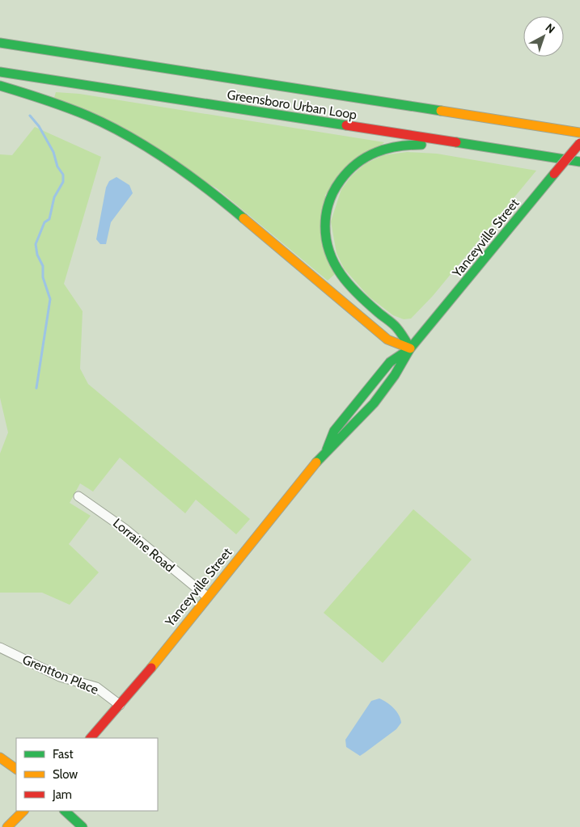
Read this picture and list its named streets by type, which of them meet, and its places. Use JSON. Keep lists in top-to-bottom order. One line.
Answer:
{"streets":{"main road":["Greensboro Urban Loop","Yanceyville Street"],"street":["Lorraine Road","Grentton Place"]},"crossings":[["Yanceyville Street","Lorraine Road"],["Yanceyville Street","Grentton Place"]],"legend":["Fast","Slow","Jam"],"north":"top right"}
